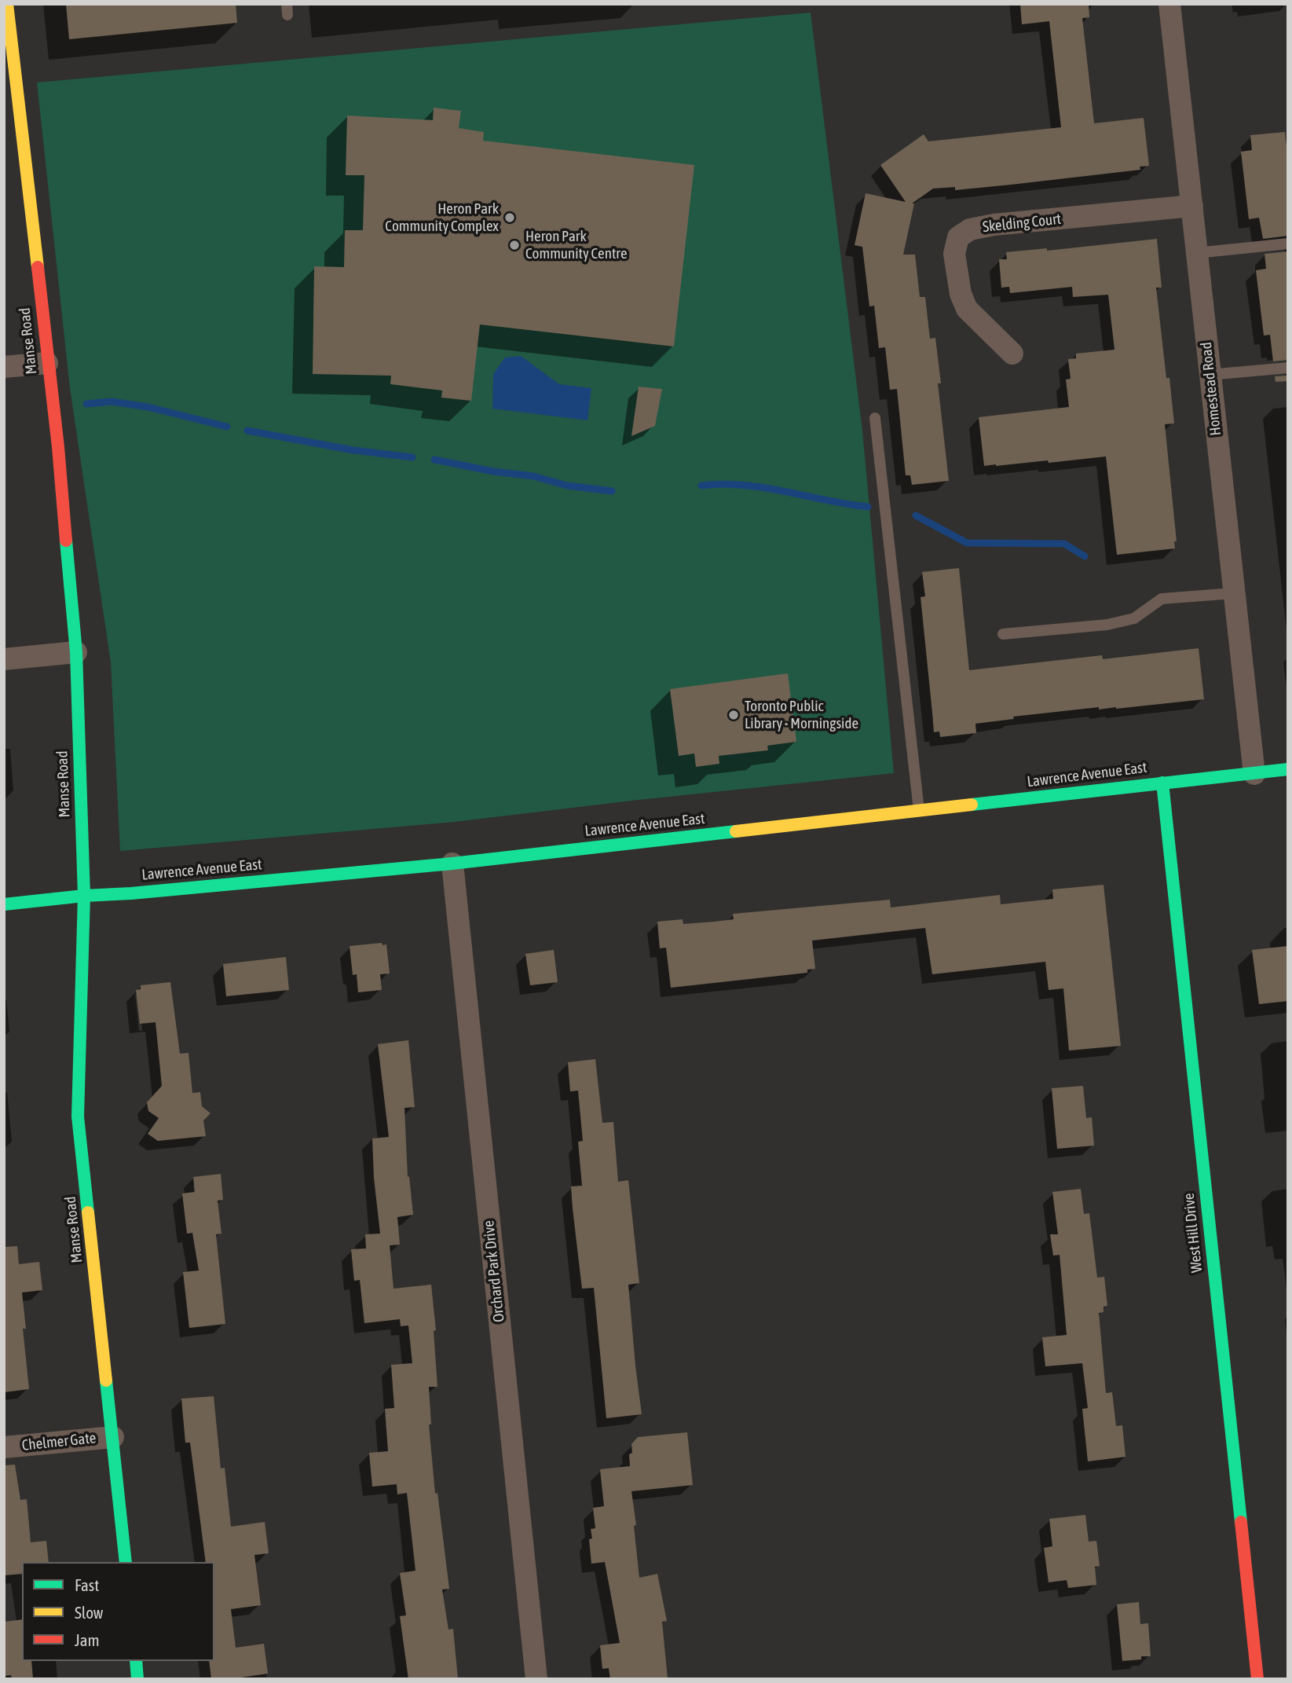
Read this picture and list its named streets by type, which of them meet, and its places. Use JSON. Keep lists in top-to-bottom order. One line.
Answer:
{"streets":{"street":["Skelding Court","Manse Road","Homestead Road","Lawrence Avenue East","West Hill Drive","Orchard Park Drive","Chelmer Gate"]},"crossings":[["Skelding Court","Homestead Road"],["Manse Road","Lawrence Avenue East"],["Manse Road","Chelmer Gate"],["Homestead Road","Lawrence Avenue East"],["Lawrence Avenue East","West Hill Drive"],["Lawrence Avenue East","Orchard Park Drive"]],"places":["Heron Park Community Complex","Heron Park Community Centre","Toronto Public Library - Morningside"],"legend":["Fast","Slow","Jam"]}
